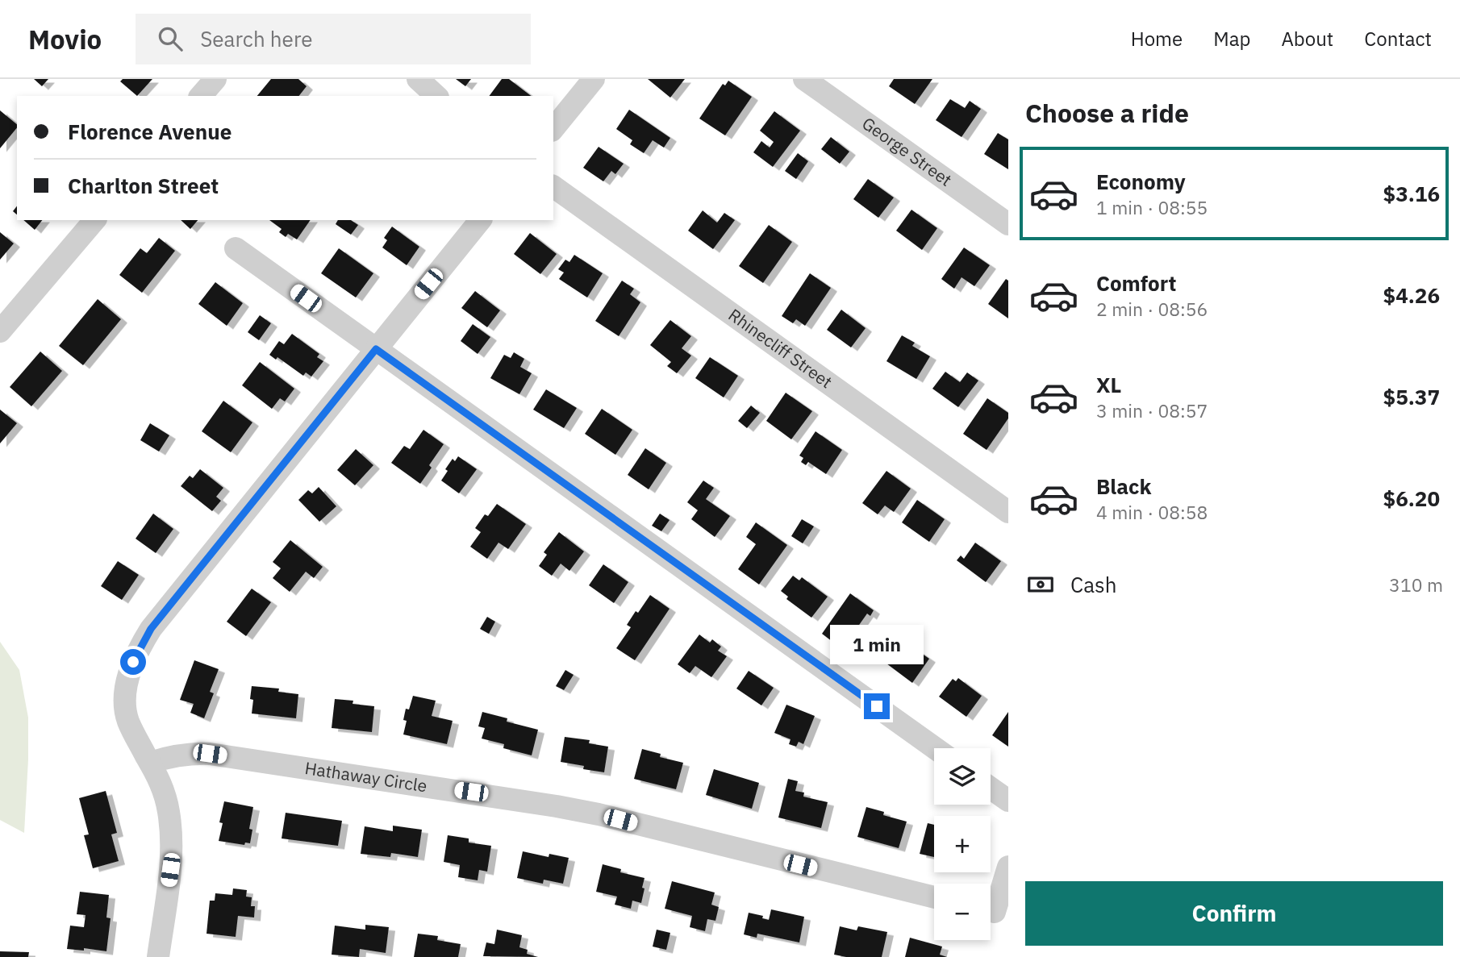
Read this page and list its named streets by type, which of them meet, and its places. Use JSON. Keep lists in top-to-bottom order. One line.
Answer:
{"streets":{"street":["George Street","Rhinecliff Street","Hathaway Circle"]},"page":{"header":"Movio","search":"Search here","nav":["Home","Map","About","Contact"],"heading":"Choose a ride","banner":["Florence Avenue","Charlton Street"],"list":[{"name":"Economy","note":"1 min · 08:55","value":"$3.16"},{"name":"Comfort","note":"2 min · 08:56","value":"$4.26"},{"name":"XL","note":"3 min · 08:57","value":"$5.37"},{"name":"Black","note":"4 min · 08:58","value":"$6.20"}],"pay":["Cash","310 m"],"bubble":"1 min","map_buttons":["+","−"],"buttons":"Confirm"}}
